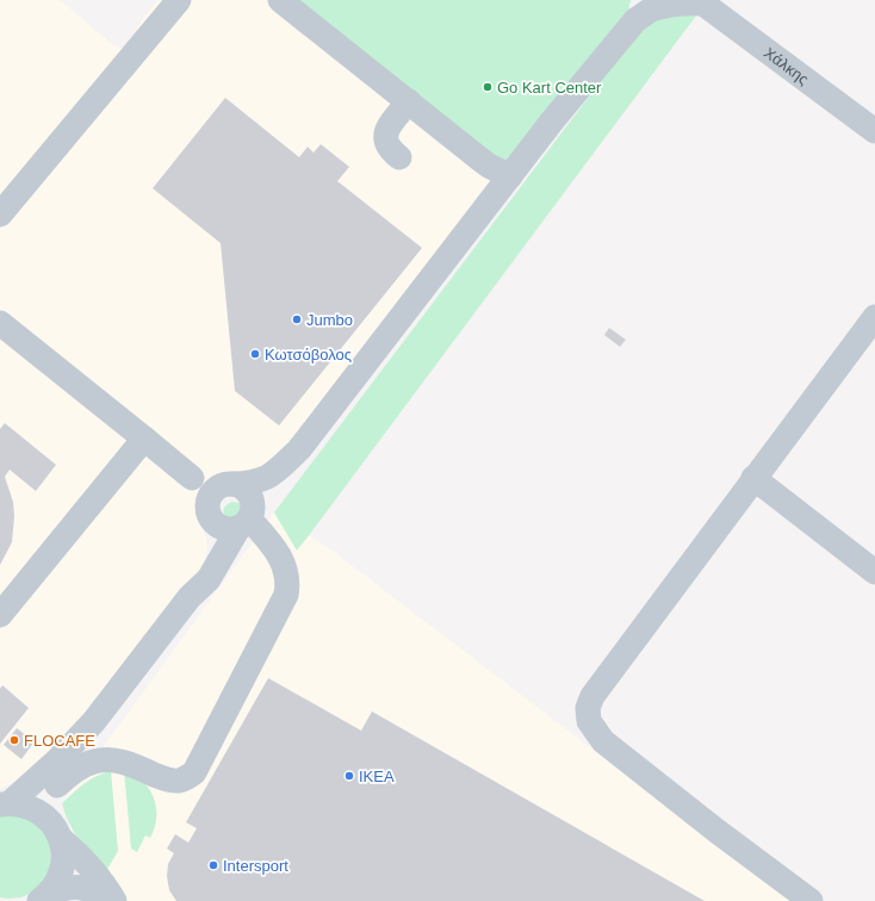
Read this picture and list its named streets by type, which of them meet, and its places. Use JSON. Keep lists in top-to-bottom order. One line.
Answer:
{"streets":{"street":["Χάλκης"]},"places":["Go Kart Center","Jumbo","Κωτσόβολος","FLOCAFE","ΙΚΕΑ","Intersport"]}
